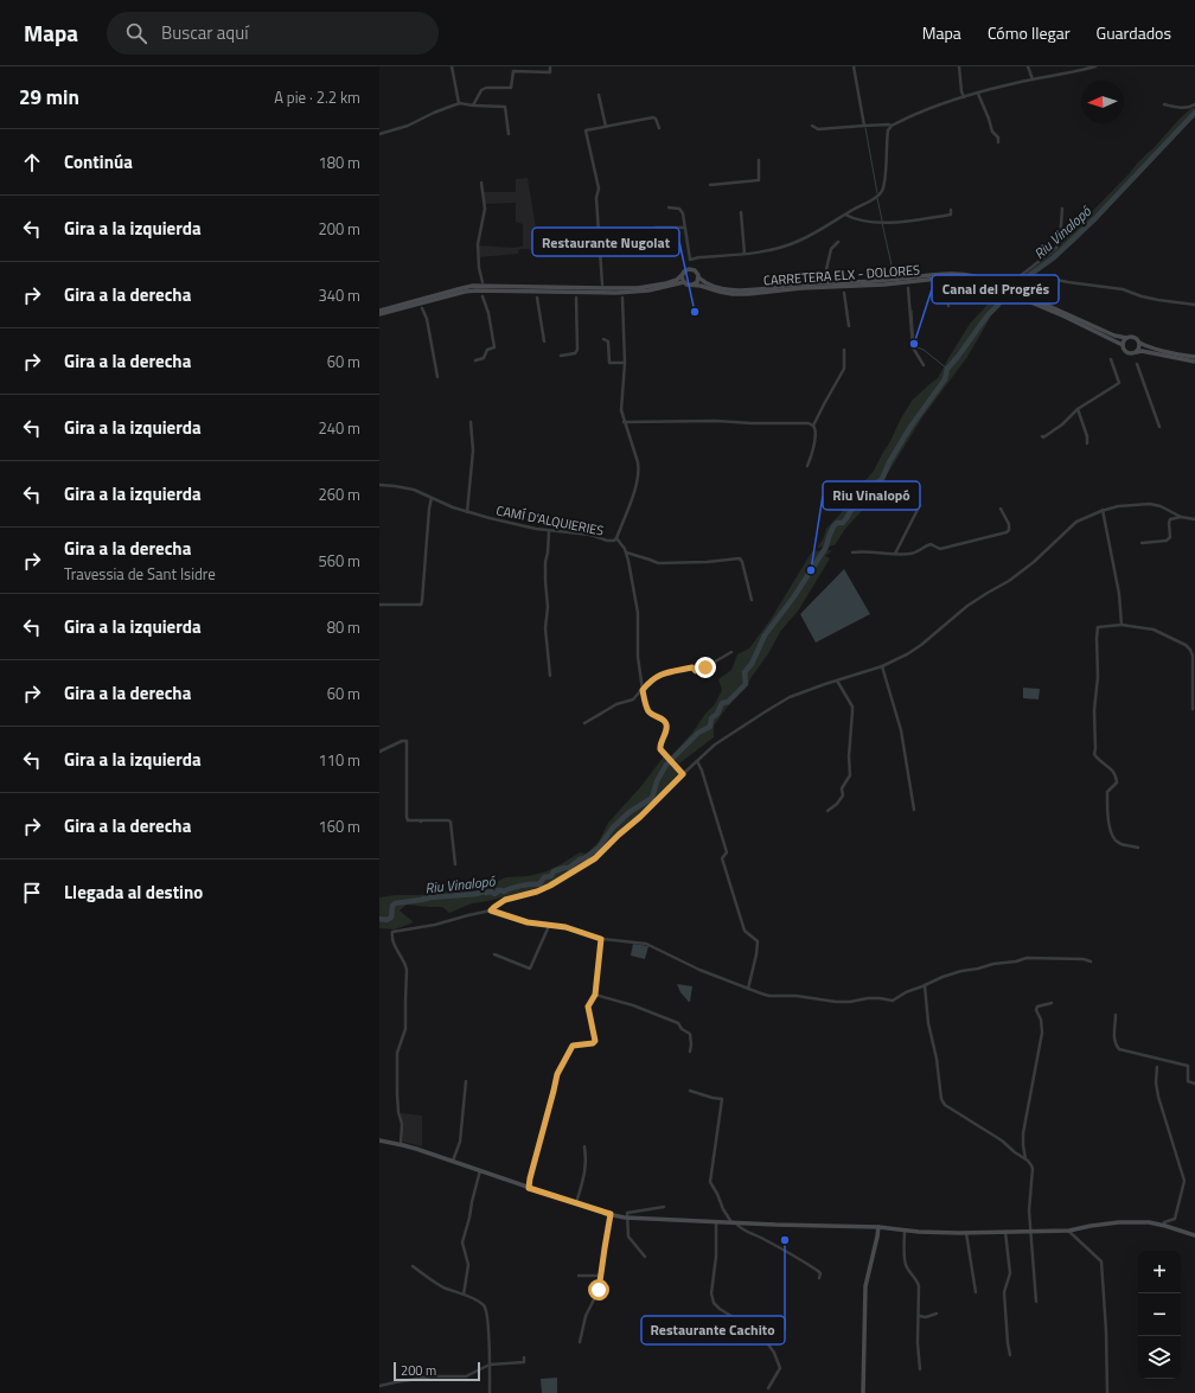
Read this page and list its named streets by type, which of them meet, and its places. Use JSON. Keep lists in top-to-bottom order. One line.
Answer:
{"streets":{"main road":["CARRETERA ELX - DOLORES"],"street":["CAMÍ D'ALQUIERIES"]},"water":["Riu Vinalopó"],"places":["Restaurante Nugolat","Canal del Progrés","Riu Vinalopó","Restaurante Cachito"],"scale_bar":"200 m","north":"left","page":{"header":"Mapa","search":"Buscar aquí","nav":["Mapa","Cómo llegar","Guardados"],"heading":["29 min","A pie · 2.2 km"],"list":[["Continúa","180 m"],["Gira a la izquierda","200 m"],["Gira a la derecha","340 m"],["Gira a la derecha","60 m"],["Gira a la izquierda","240 m"],["Gira a la izquierda","260 m"],["Gira a la derecha","Travessia de Sant Isidre","560 m"],["Gira a la izquierda","80 m"],["Gira a la derecha","60 m"],["Gira a la izquierda","110 m"],["Gira a la derecha","160 m"],"Llegada al destino"],"map_buttons":["+","−"],"scale":"200 m"}}
